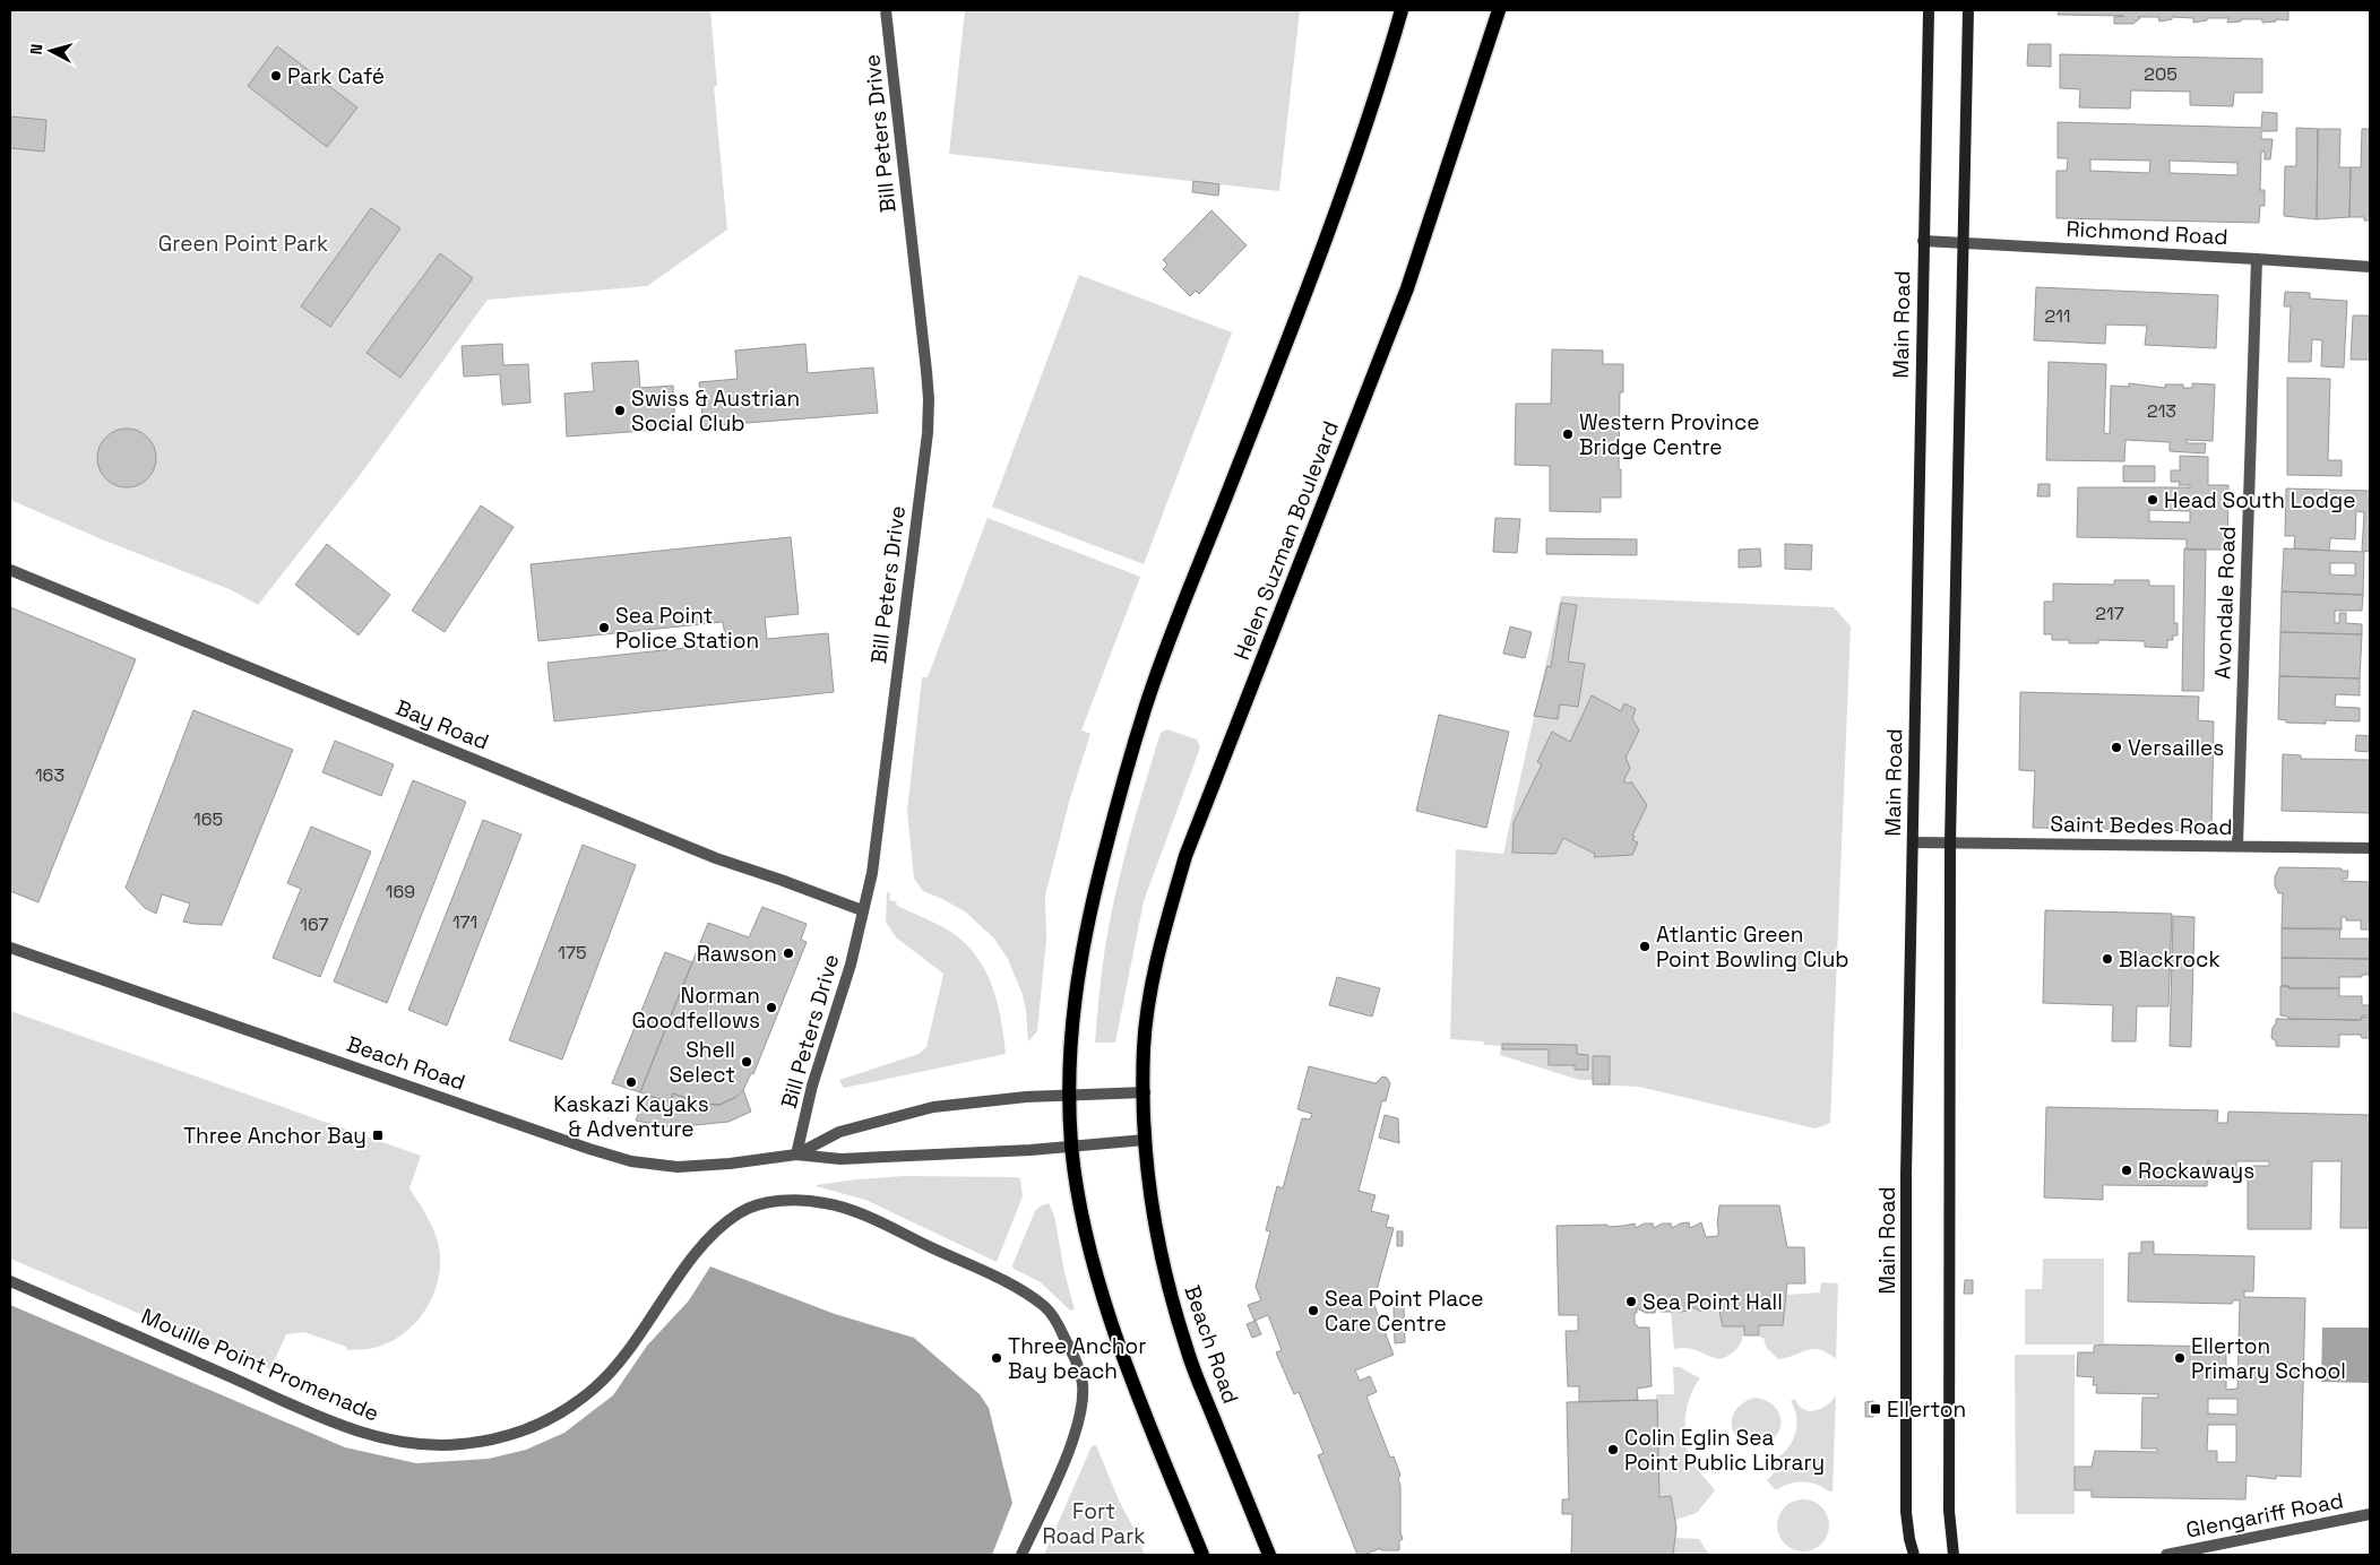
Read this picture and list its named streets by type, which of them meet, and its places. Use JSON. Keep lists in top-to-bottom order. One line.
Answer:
{"streets":{"main road":["Main Road","Helen Suzman Boulevard","Beach Road"],"street":["Bill Peters Drive","Richmond Road","Avondale Road","Bay Road","Saint Bedes Road","Mouille Point Promenade","Glengariff Road"]},"crossings":[["Bill Peters Drive","Bay Road"],["Bill Peters Drive","Beach Road"],["Richmond Road","Main Road"],["Richmond Road","Avondale Road"],["Main Road","Saint Bedes Road"],["Helen Suzman Boulevard","Beach Road"],["Avondale Road","Saint Bedes Road"]],"parks":["Green Point Park","Fort Road Park"],"places":{"other":["Park Café","Swiss & Austrian Social Club","Western Province Bridge Centre","Head South Lodge","Sea Point Police Station","Versailles","Atlantic Green Point Bowling Club","Rawson","Blackrock","Norman Goodfellows","Shell Select","Kaskazi Kayaks & Adventure","Rockaways","Sea Point Hall","Sea Point Place Care Centre","Three Anchor Bay beach","Ellerton Primary School","Colin Eglin Sea Point Public Library"],"transit":["Three Anchor Bay","Ellerton"]},"house_numbers":["205","211","213","217","163","165","169","171","167","175"],"north":"left"}
